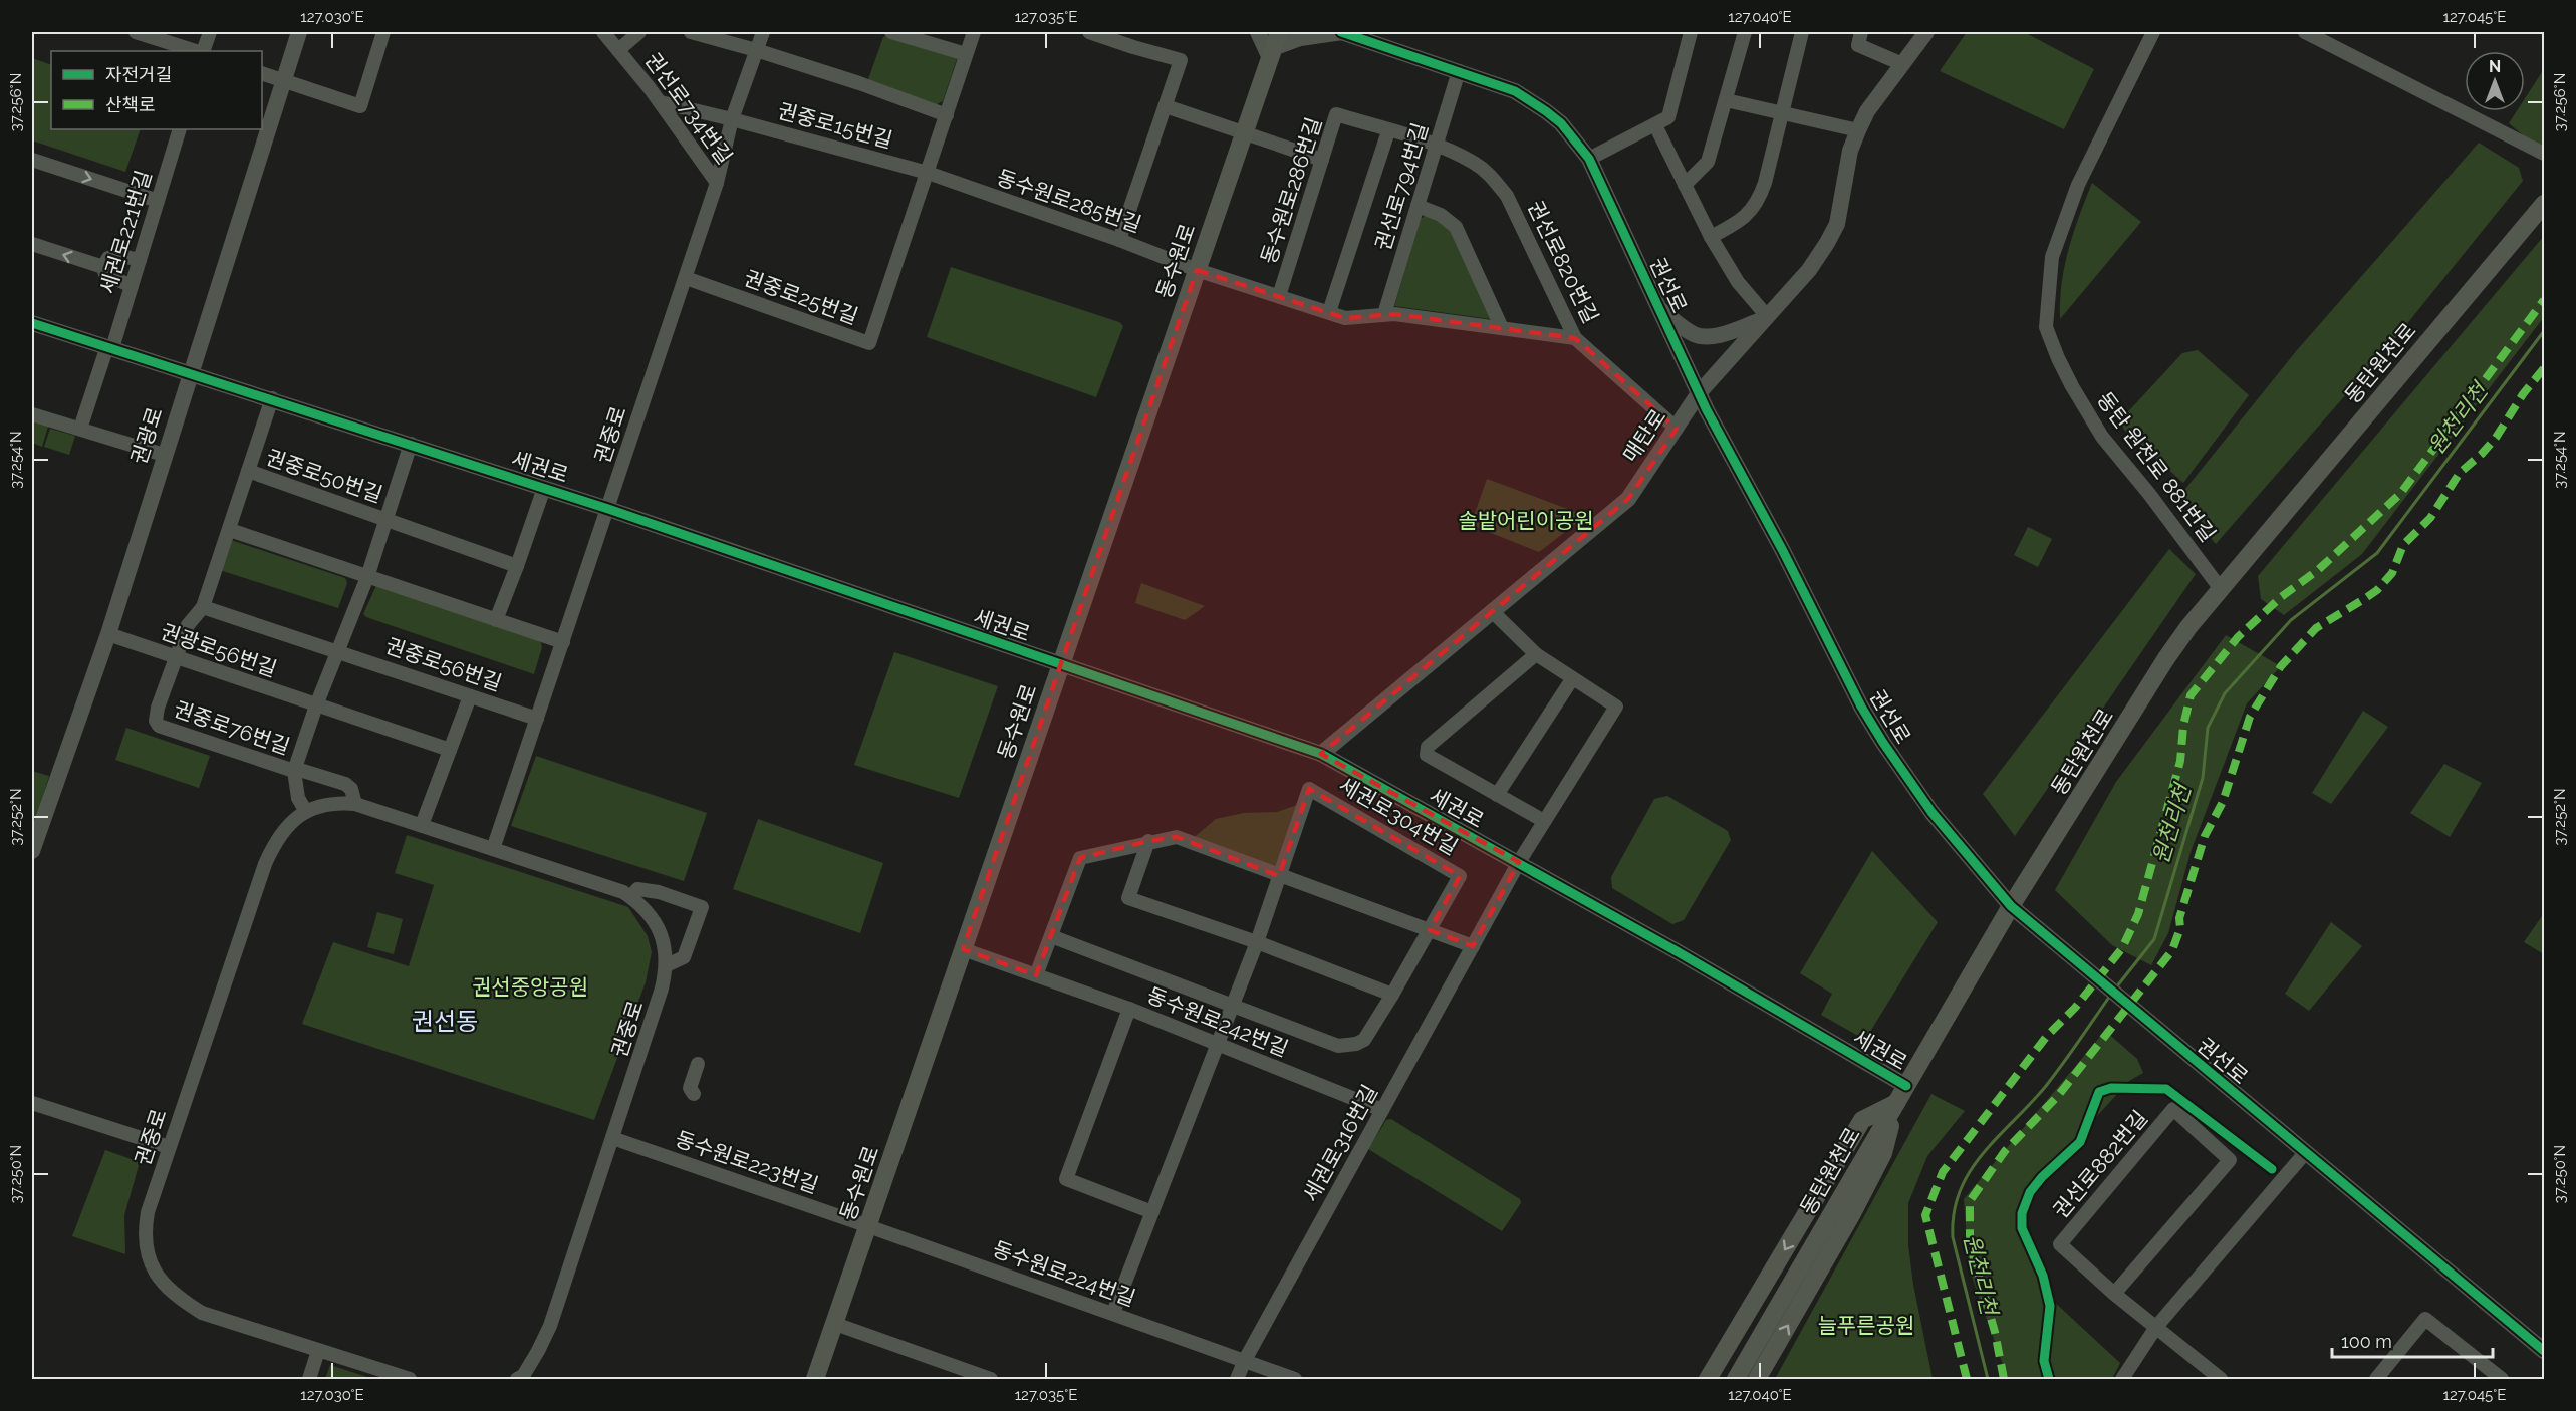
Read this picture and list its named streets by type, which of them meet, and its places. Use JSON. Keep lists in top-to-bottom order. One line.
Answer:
{"streets":{"main road":["동수원로","동탄원천로"],"street":["권선로734번길","권중로15번길","권선로794번길","동수원로286번길","동수원로285번길","세권로221번길","권선로820번길","권선로","권중로25번길","권중로","권광로","매탄로","세권로","동탄 원천로 881번길","권중로50번길","권광로56번길","권중로56번길","권중로76번길","세권로304번길","동수원로242번길","세권로316번길","동수원로223번길","권선로882번길","동수원로224번길"]},"crossings":[["권선로734번길","권중로15번길"],["권선로734번길","권중로"],["권중로15번길","동수원로285번길"],["권중로15번길","권중로25번길"],["권중로15번길","권중로"],["권선로794번길","동수원로286번길"],["권선로794번길","권선로820번길"],["권선로794번길","권선로"],["동수원로286번길","동수원로285번길"],["동수원로286번길","동수원로"],["동수원로286번길","권선로820번길"],["동수원로285번길","동수원로"],["동수원로285번길","권중로25번길"],["세권로221번길","세권로"],["동수원로","세권로"],["동수원로","동수원로242번길"],["동수원로","동수원로223번길"],["동수원로","동수원로224번길"],["권선로820번길","매탄로"],["권선로","동탄원천로"],["권선로","매탄로"],["권중로25번길","권중로"],["동탄원천로","세권로"],["동탄원천로","동탄 원천로 881번길"],["권중로","세권로"],["권중로","권중로56번길"],["권중로","동수원로223번길"],["권광로","세권로"],["권광로","권광로56번길"],["매탄로","세권로"],["세권로","권중로50번길"],["세권로","세권로316번길"],["권광로56번길","권중로76번길"],["세권로304번길","동수원로242번길"],["세권로304번길","동수원로224번길"],["동수원로242번길","세권로316번길"],["세권로316번길","동수원로224번길"],["동수원로223번길","동수원로224번길"]],"districts":["권선동"],"water":["원천리천"],"parks":["솔밭어린이공원","권선중앙공원","늘푸른공원"],"legend":["자전거길","산책로"],"scale_bar":"100 m","north":"top","coordinates":["127.030°E","127.035°E","127.040°E","127.045°E","37.256°N","37.254°N","37.252°N","37.250°N"]}
